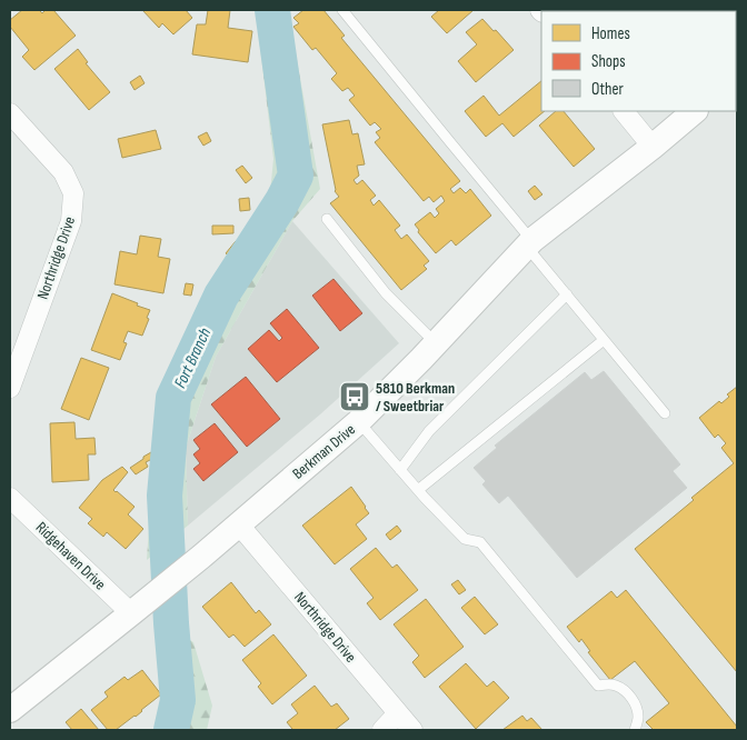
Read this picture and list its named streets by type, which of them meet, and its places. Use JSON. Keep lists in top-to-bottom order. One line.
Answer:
{"streets":{"street":["Northridge Drive","Berkman Drive","Ridgehaven Drive"]},"crossings":[["Northridge Drive","Berkman Drive"],["Berkman Drive","Ridgehaven Drive"]],"water":["Fort Branch"],"places":{"bus stop":["5810 Berkman / Sweetbriar"]},"legend":["Homes","Shops","Other"]}
